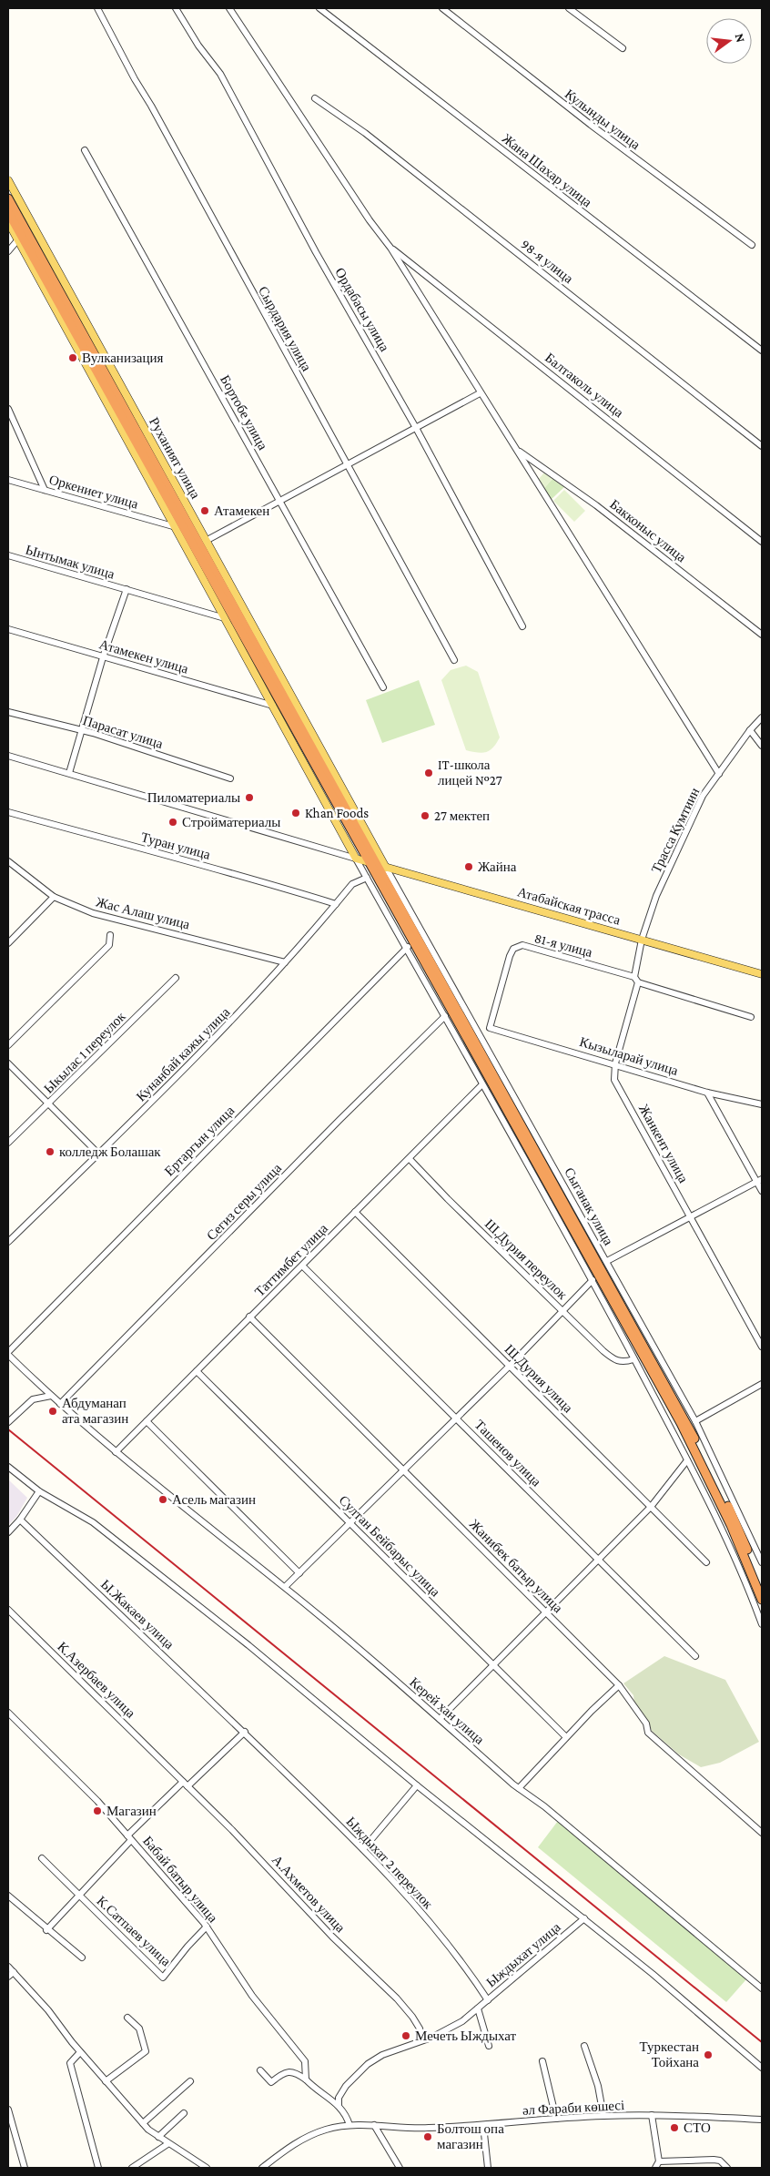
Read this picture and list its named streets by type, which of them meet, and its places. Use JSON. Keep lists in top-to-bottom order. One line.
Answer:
{"streets":{"main road":["Руханият улица","Атабайская трасса"],"street":["Кулынды улица","Жана Шахар улица","98-я улица","Ордабасы улица","Сырдария улица","Балтаколь улица","Бортобе улица","Оркениет улица","Бакконыс улица","Ынтымак улица","Атамекен улица","Парасат улица","Трасса Кумтиин","Туран улица","Жас Алаш улица","81-я улица","Ыкылас 1 переулок","Кунанбай кажы улица","Кызыларай улица","Ертаргын улица","Жанкент улица","Сегиз серы улица","Сыганак улица","Ш.Дурия переулок","Таттимбет улица","Ш.Дурия улица","Ташенов улица","Султан Бейбарыс улица","Жанибек батыр улица","Ы.Жакаев улица","К.Азербаев улица","Керей хан улица","Ыждыхат 2 переулок","Бабай батыр улица","А.Ахметов улица","К.Сатпаев улица","Ыждыхат улица","әл Фараби көшесі"]},"crossings":[["Руханият улица","Атабайская трасса"],["Руханият улица","Сыганак улица"],["Трасса Кумтиин","Атабайская трасса"],["Трасса Кумтиин","Жанкент улица"],["Туран улица","Кунанбай кажы улица"],["Атабайская трасса","Жанкент улица"],["Атабайская трасса","Сыганак улица"],["Жас Алаш улица","Кунанбай кажы улица"],["81-я улица","Кызыларай улица"],["81-я улица","Жанкент улица"],["Кызыларай улица","Жанкент улица"],["Ертаргын улица","Керей хан улица"],["Сегиз серы улица","Керей хан улица"],["Ш.Дурия переулок","Таттимбет улица"],["Таттимбет улица","Ш.Дурия улица"],["Таттимбет улица","Ташенов улица"],["Таттимбет улица","Султан Бейбарыс улица"],["Таттимбет улица","Жанибек батыр улица"],["Таттимбет улица","Керей хан улица"],["Ы.Жакаев улица","Ыждыхат 2 переулок"],["К.Азербаев улица","А.Ахметов улица"],["Ыждыхат 2 переулок","Ыждыхат улица"],["Бабай батыр улица","К.Сатпаев улица"],["А.Ахметов улица","Ыждыхат улица"]],"places":["Вулканизация","Атамекен","IT-школа лицей №27","Пиломатериалы","Khan Foods","27 мектеп","Стройматериалы","Жайна","колледж Болашак","Абдуманап ата магазин","Асель магазин","Магазин","Мечеть Ыждыхат","Туркестан Тойхана","СТО","Болтош опа магазин"],"north":"right"}
